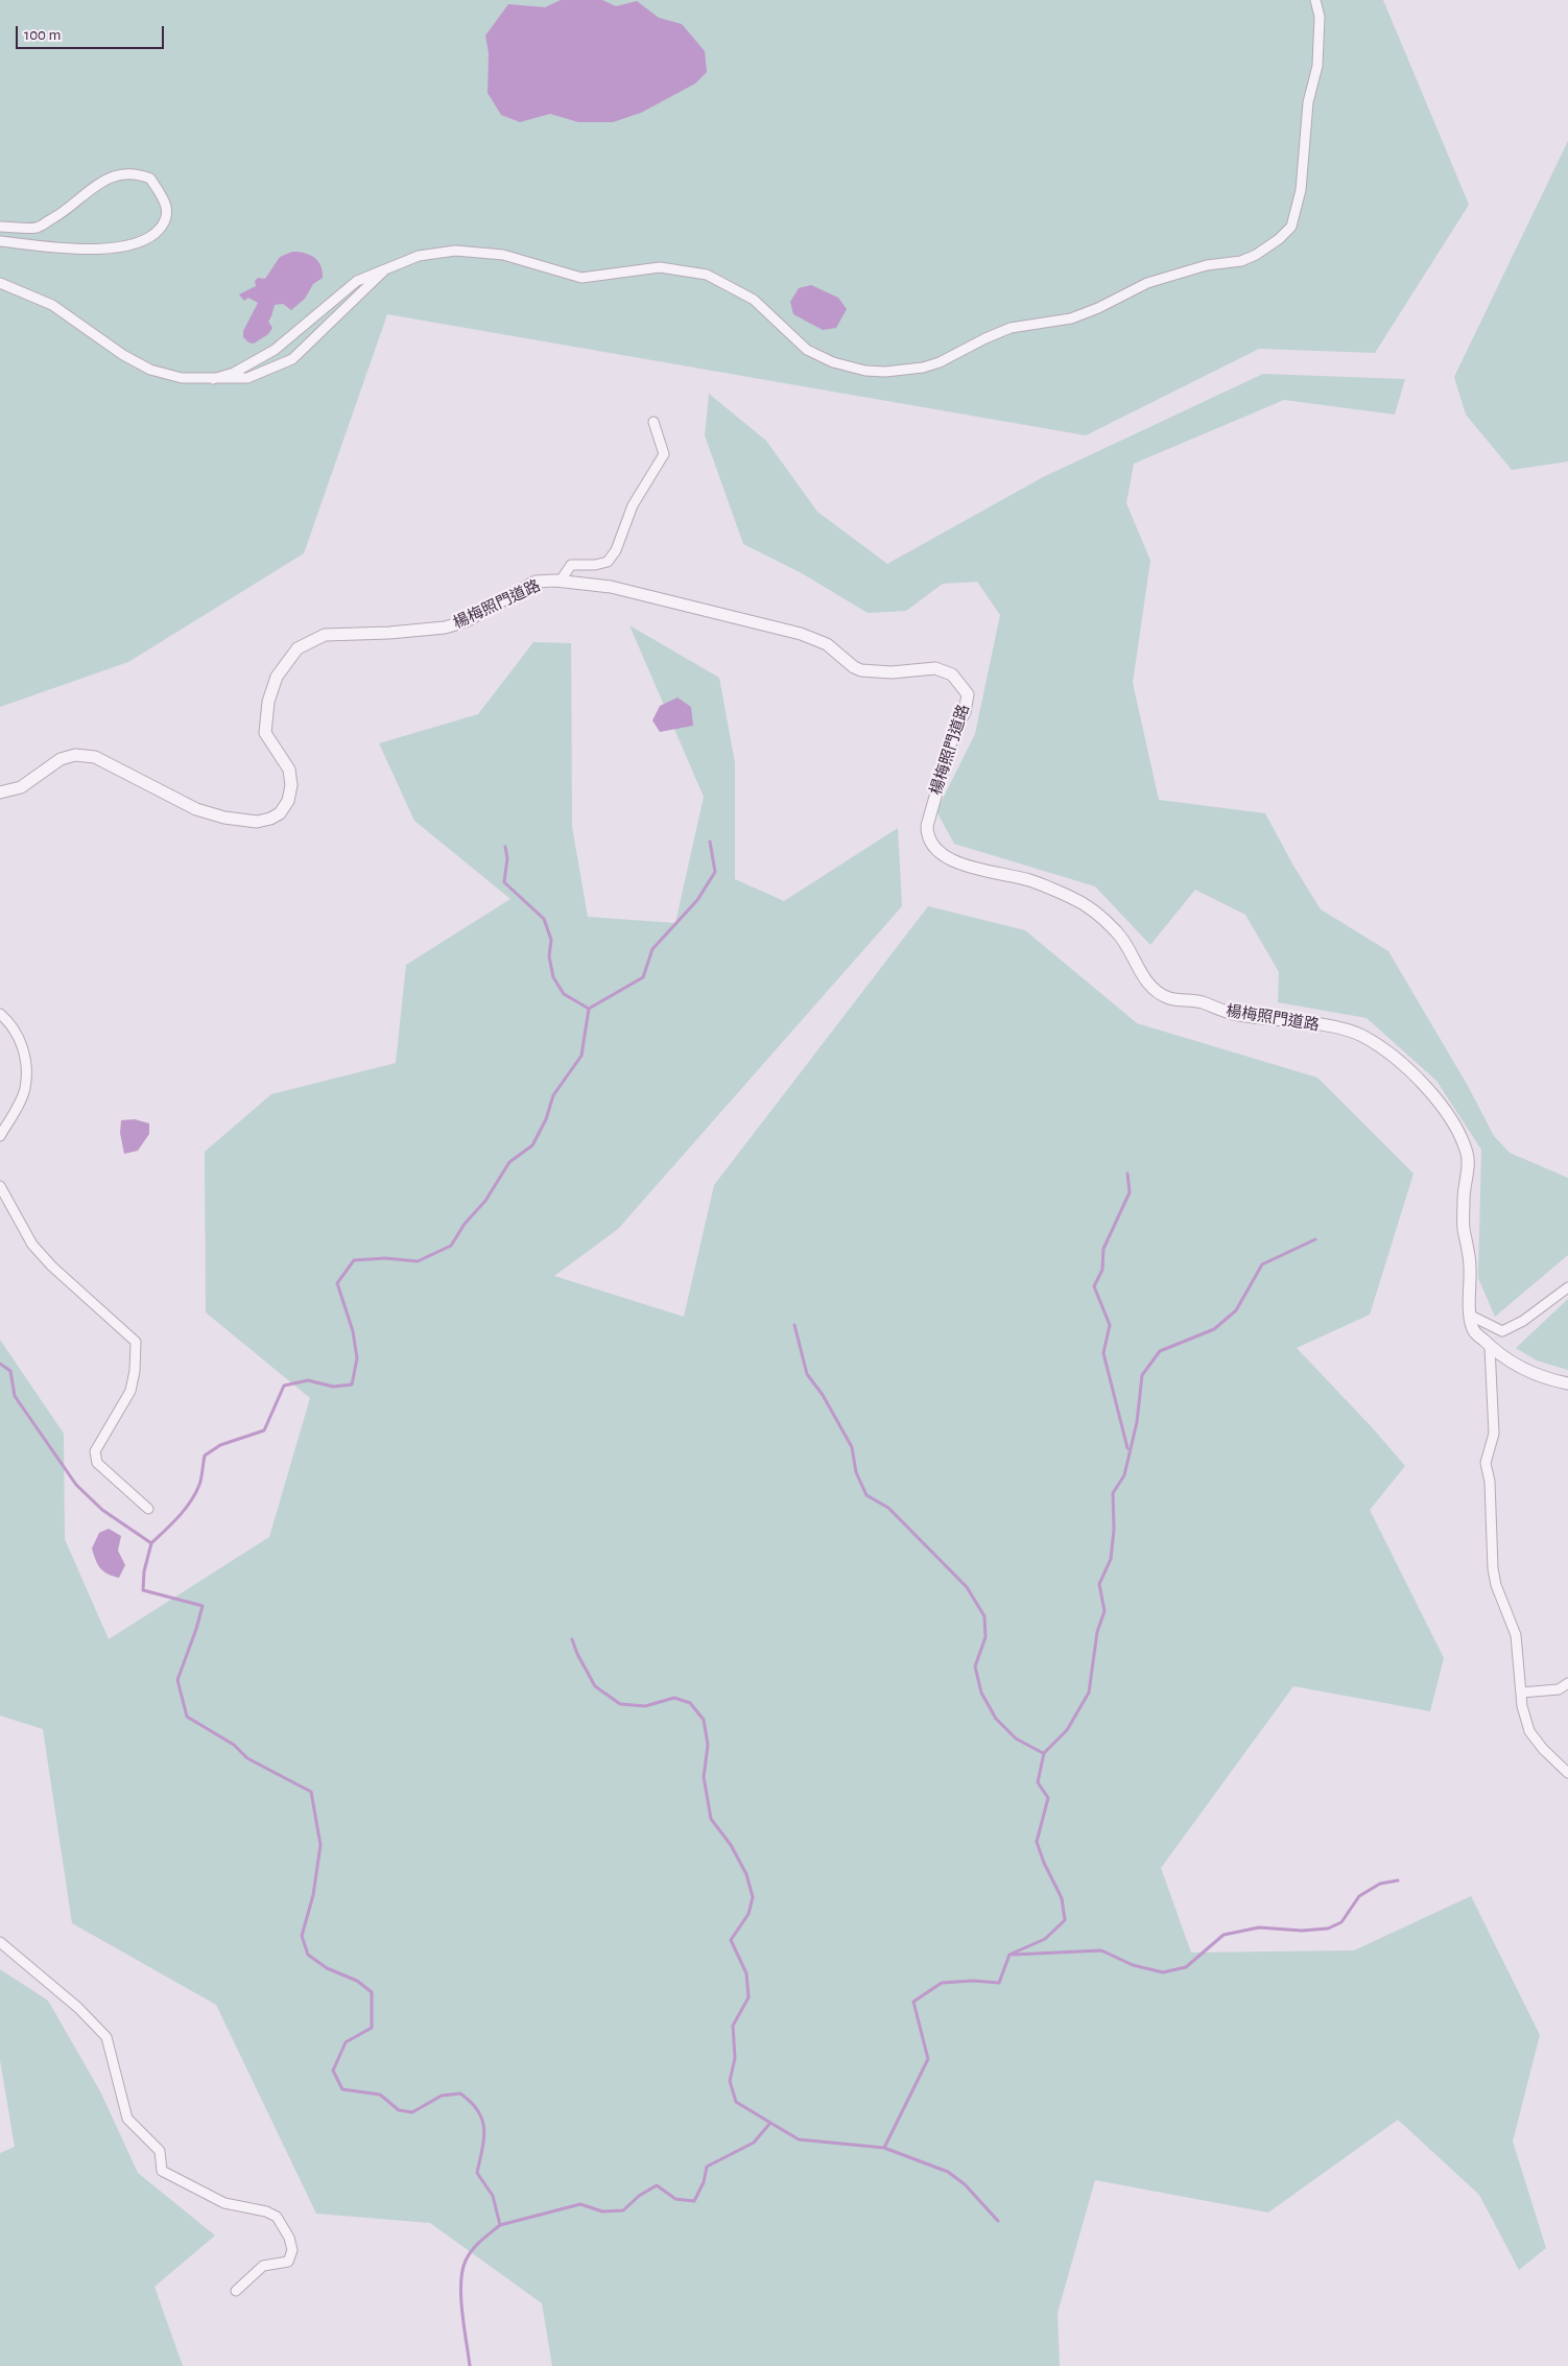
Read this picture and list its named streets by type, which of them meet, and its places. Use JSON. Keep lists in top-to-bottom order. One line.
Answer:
{"streets":{"street":["楊梅照門道路"]},"scale_bar":"100 m"}
